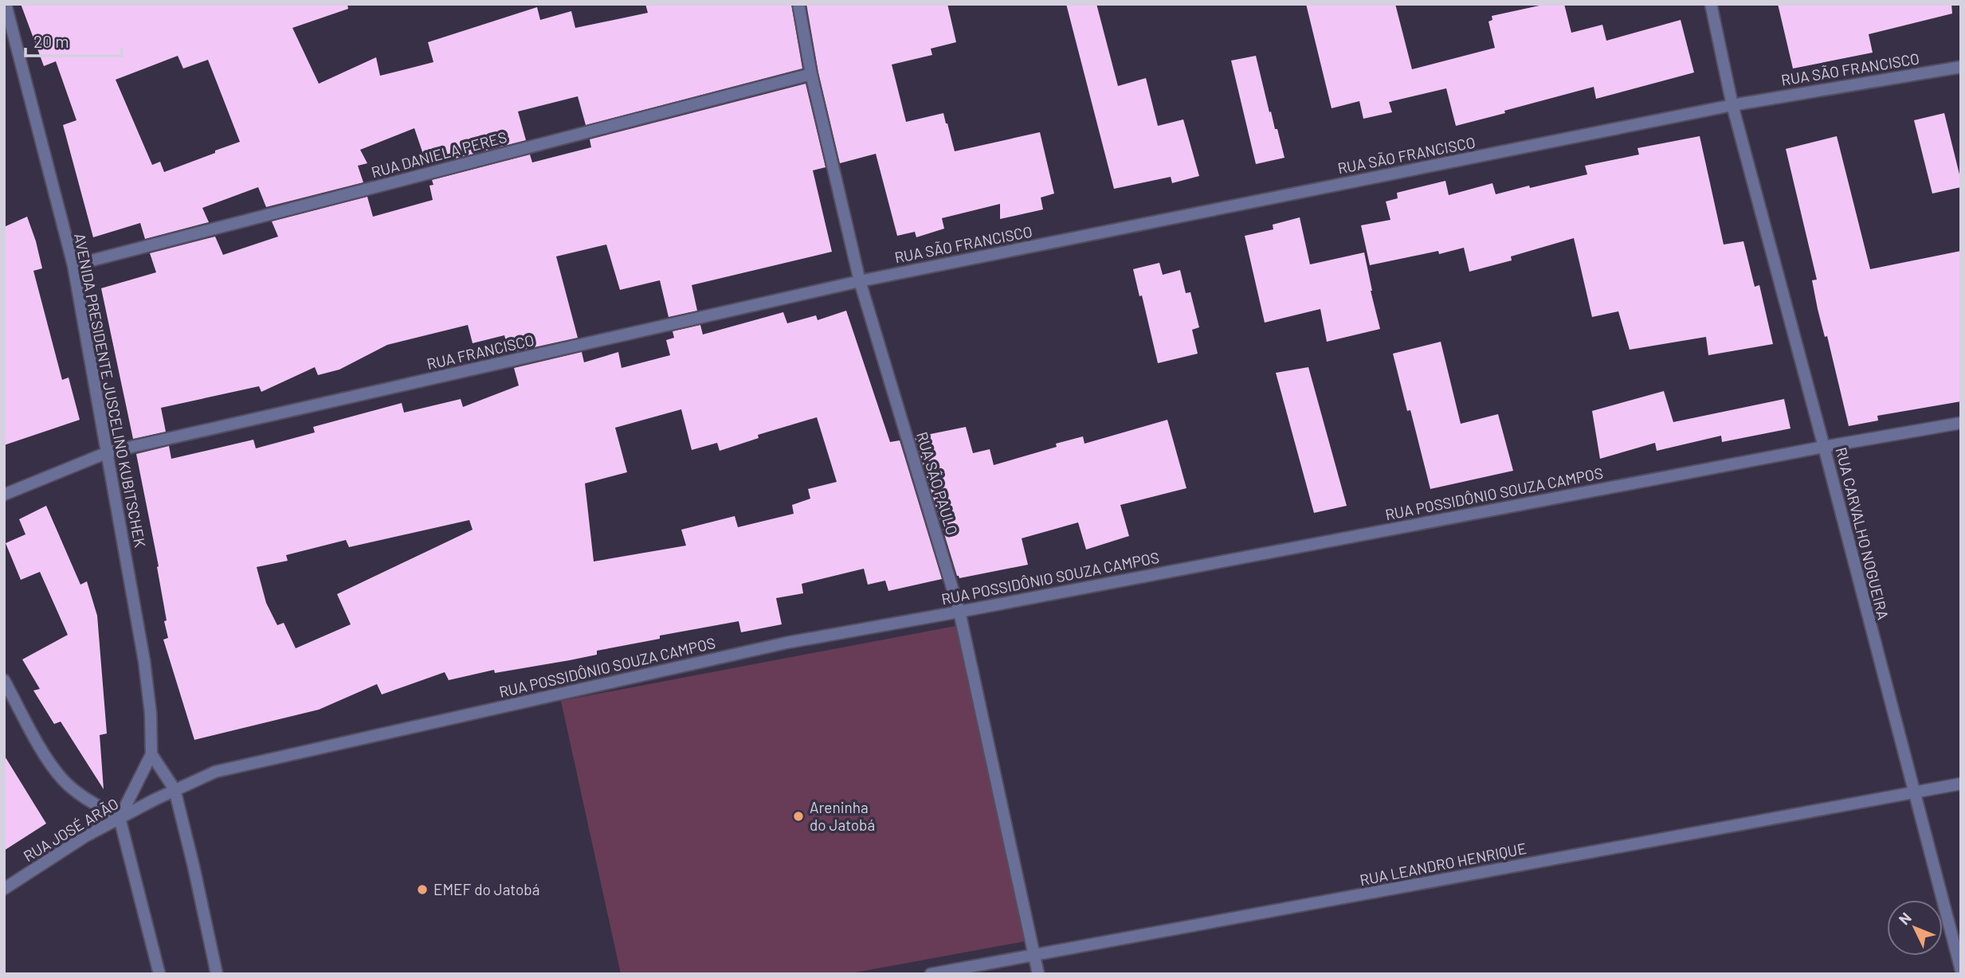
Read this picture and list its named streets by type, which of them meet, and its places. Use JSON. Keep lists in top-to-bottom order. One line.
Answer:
{"streets":{"street":["RUA SÃO FRANCISCO","RUA DANIELA PERES","RUA FRANCISCO","AVENIDA PRESIDENTE JUSCELINO KUBITSCHEK","RUA SÃO PAULO","RUA POSSIDÔNIO SOUZA CAMPOS","RUA CARVALHO NOGUEIRA","RUA JOSÉ ARÃO","RUA LEANDRO HENRIQUE"]},"crossings":[["RUA SÃO FRANCISCO","RUA FRANCISCO"],["RUA SÃO FRANCISCO","RUA SÃO PAULO"],["RUA SÃO FRANCISCO","RUA CARVALHO NOGUEIRA"],["RUA DANIELA PERES","AVENIDA PRESIDENTE JUSCELINO KUBITSCHEK"],["RUA DANIELA PERES","RUA SÃO PAULO"],["RUA FRANCISCO","AVENIDA PRESIDENTE JUSCELINO KUBITSCHEK"],["RUA FRANCISCO","RUA SÃO PAULO"],["AVENIDA PRESIDENTE JUSCELINO KUBITSCHEK","RUA JOSÉ ARÃO"],["RUA SÃO PAULO","RUA POSSIDÔNIO SOUZA CAMPOS"],["RUA SÃO PAULO","RUA LEANDRO HENRIQUE"],["RUA POSSIDÔNIO SOUZA CAMPOS","RUA CARVALHO NOGUEIRA"],["RUA POSSIDÔNIO SOUZA CAMPOS","RUA JOSÉ ARÃO"],["RUA CARVALHO NOGUEIRA","RUA LEANDRO HENRIQUE"]],"places":["Areninha do Jatobá","EMEF do Jatobá"],"scale_bar":"20 m","north":"top left"}
